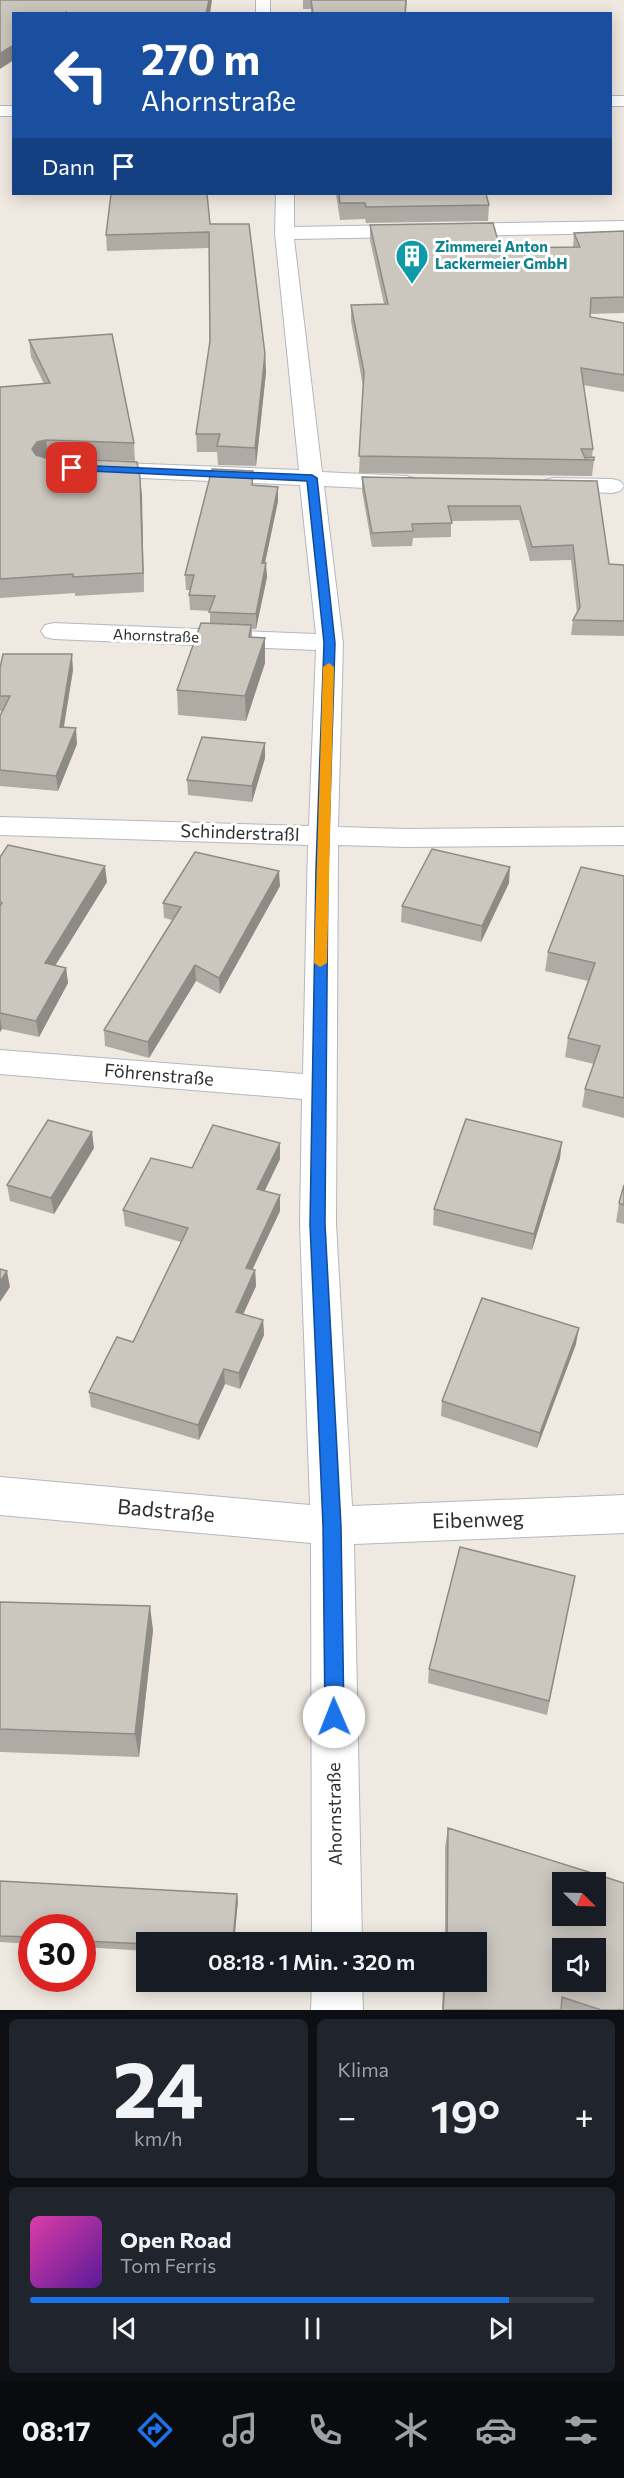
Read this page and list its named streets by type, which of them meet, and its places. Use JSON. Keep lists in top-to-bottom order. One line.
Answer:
{"streets":{"street":["Ahornstraße","Schinderstraßl","Föhrenstraße","Badstraße","Eibenweg"]},"crossings":[["Ahornstraße","Schinderstraßl"],["Ahornstraße","Föhrenstraße"],["Ahornstraße","Badstraße"],["Ahornstraße","Eibenweg"],["Badstraße","Eibenweg"]],"places":{"building":["Zimmerei Anton Lackermeier GmbH"]},"north":"bottom right","page":{"turn":["270 m","Ahornstraße"],"then":"Dann","limit":"30","trip":"08:18 · 1 Min. · 320 m","tile":[["24","km/h"],"Klima"],"heat":["−","19°","+"],"song":["Open Road","Tom Ferris"],"tabs":"08:17"}}
